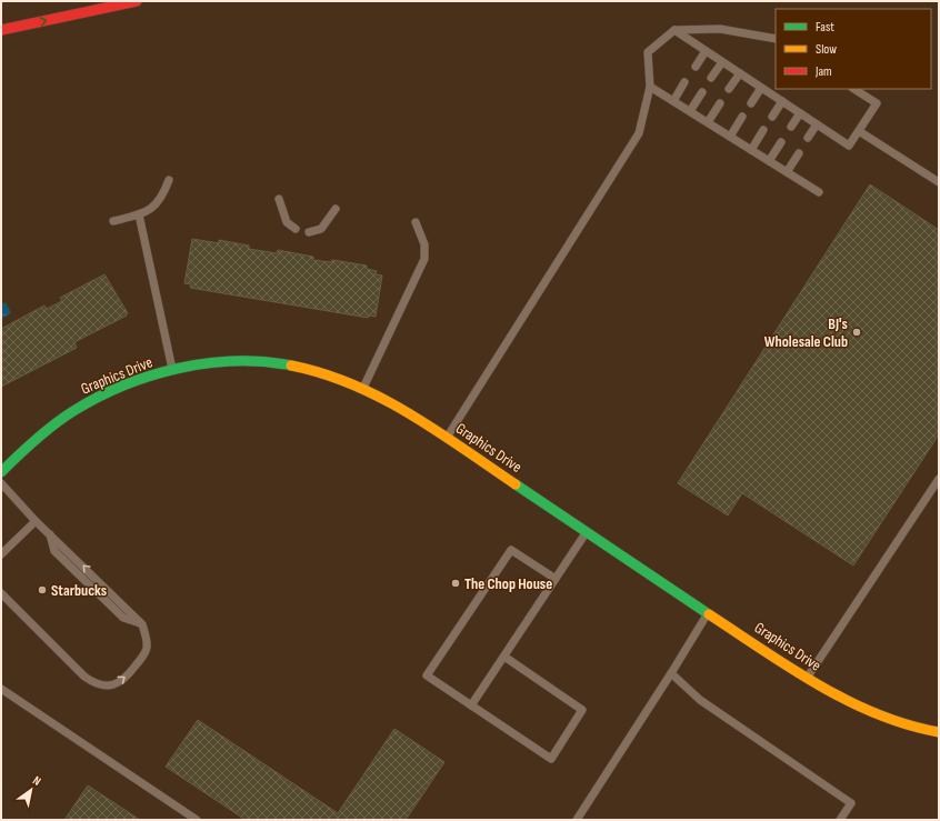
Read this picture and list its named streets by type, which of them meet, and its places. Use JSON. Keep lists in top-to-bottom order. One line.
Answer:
{"streets":{"main road":["Graphics Drive"]},"places":["BJ's Wholesale Club","The Chop House","Starbucks"],"legend":["Fast","Slow","Jam"],"north":"top right"}
